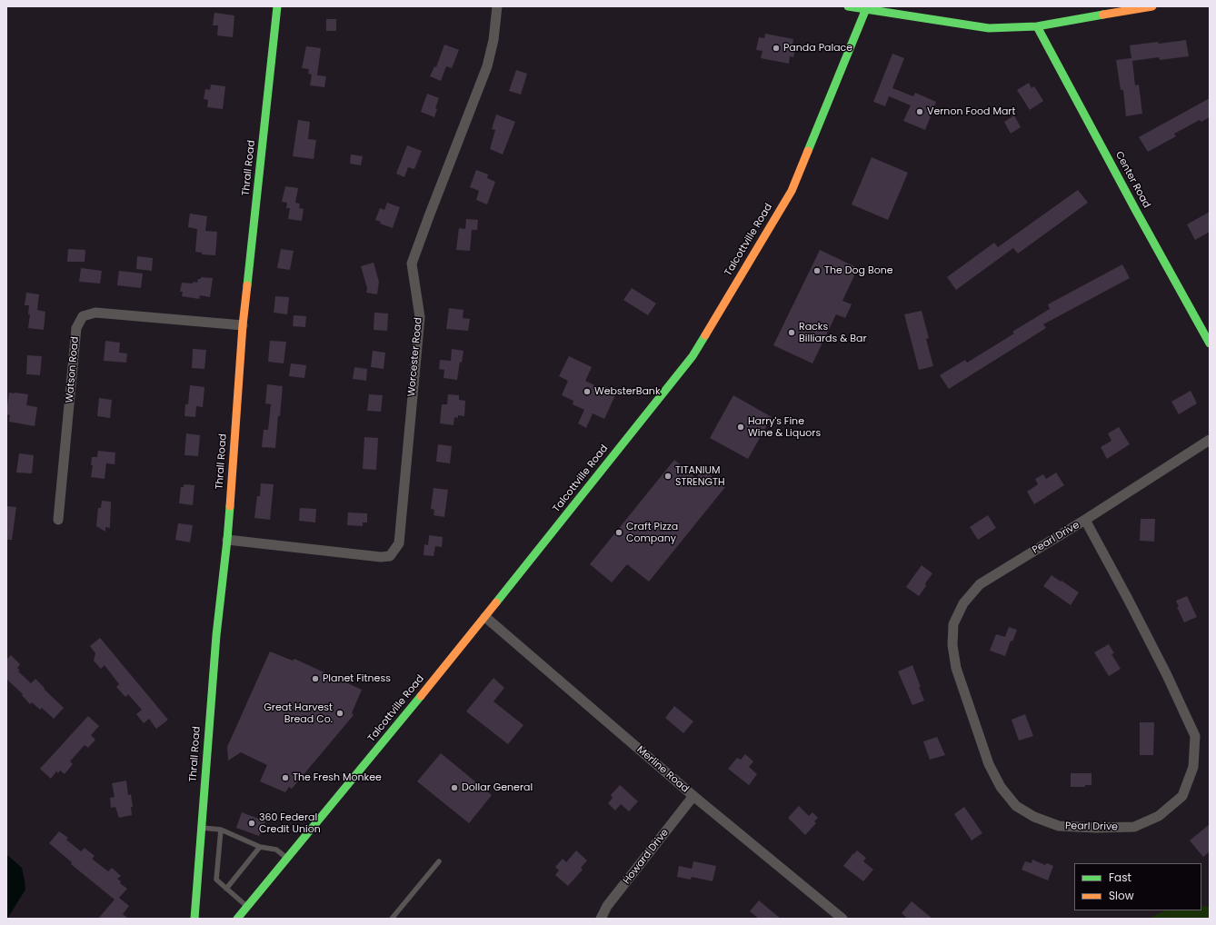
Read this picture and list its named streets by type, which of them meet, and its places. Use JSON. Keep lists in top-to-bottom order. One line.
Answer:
{"streets":{"street":["Thrall Road","Center Road","Talcottville Road","Worcester Road","Watson Road","Pearl Drive","Merline Road","Howard Drive"]},"crossings":[["Thrall Road","Worcester Road"],["Thrall Road","Watson Road"],["Talcottville Road","Merline Road"],["Merline Road","Howard Drive"]],"places":["Panda Palace","Vernon Food Mart","The Dog Bone","Racks Billiards & Bar","WebsterBank","Harry's Fine Wine & Liquors","TITANIUM STRENGTH","Craft Pizza Company","Planet Fitness","Great Harvest Bread Co.","The Fresh Monkee","Dollar General","360 Federal Credit Union"],"legend":["Fast","Slow"]}
